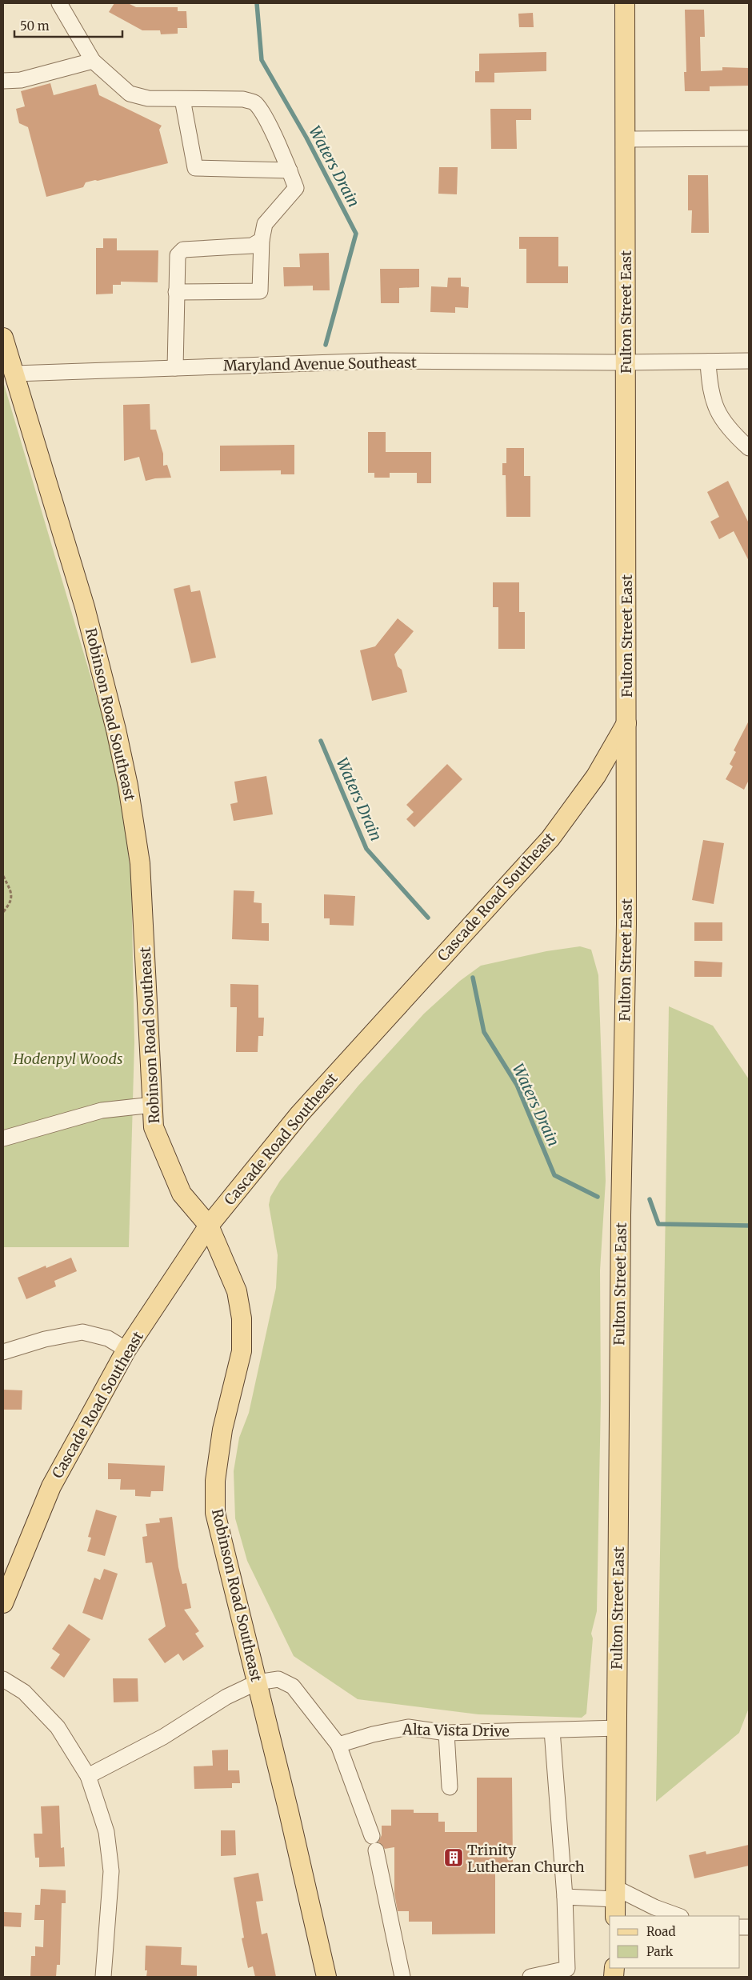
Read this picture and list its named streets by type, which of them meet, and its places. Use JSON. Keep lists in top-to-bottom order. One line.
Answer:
{"streets":{"main road":["Fulton Street East","Robinson Road Southeast","Cascade Road Southeast"],"street":["Maryland Avenue Southeast","Alta Vista Drive"]},"crossings":[["Fulton Street East","Maryland Avenue Southeast"],["Fulton Street East","Cascade Road Southeast"],["Fulton Street East","Alta Vista Drive"],["Maryland Avenue Southeast","Robinson Road Southeast"],["Robinson Road Southeast","Cascade Road Southeast"]],"water":["Waters Drain"],"parks":["Hodenpyl Woods"],"places":{"building":["Trinity Lutheran Church"]},"legend":["Road","Park"],"scale_bar":"50 m"}
